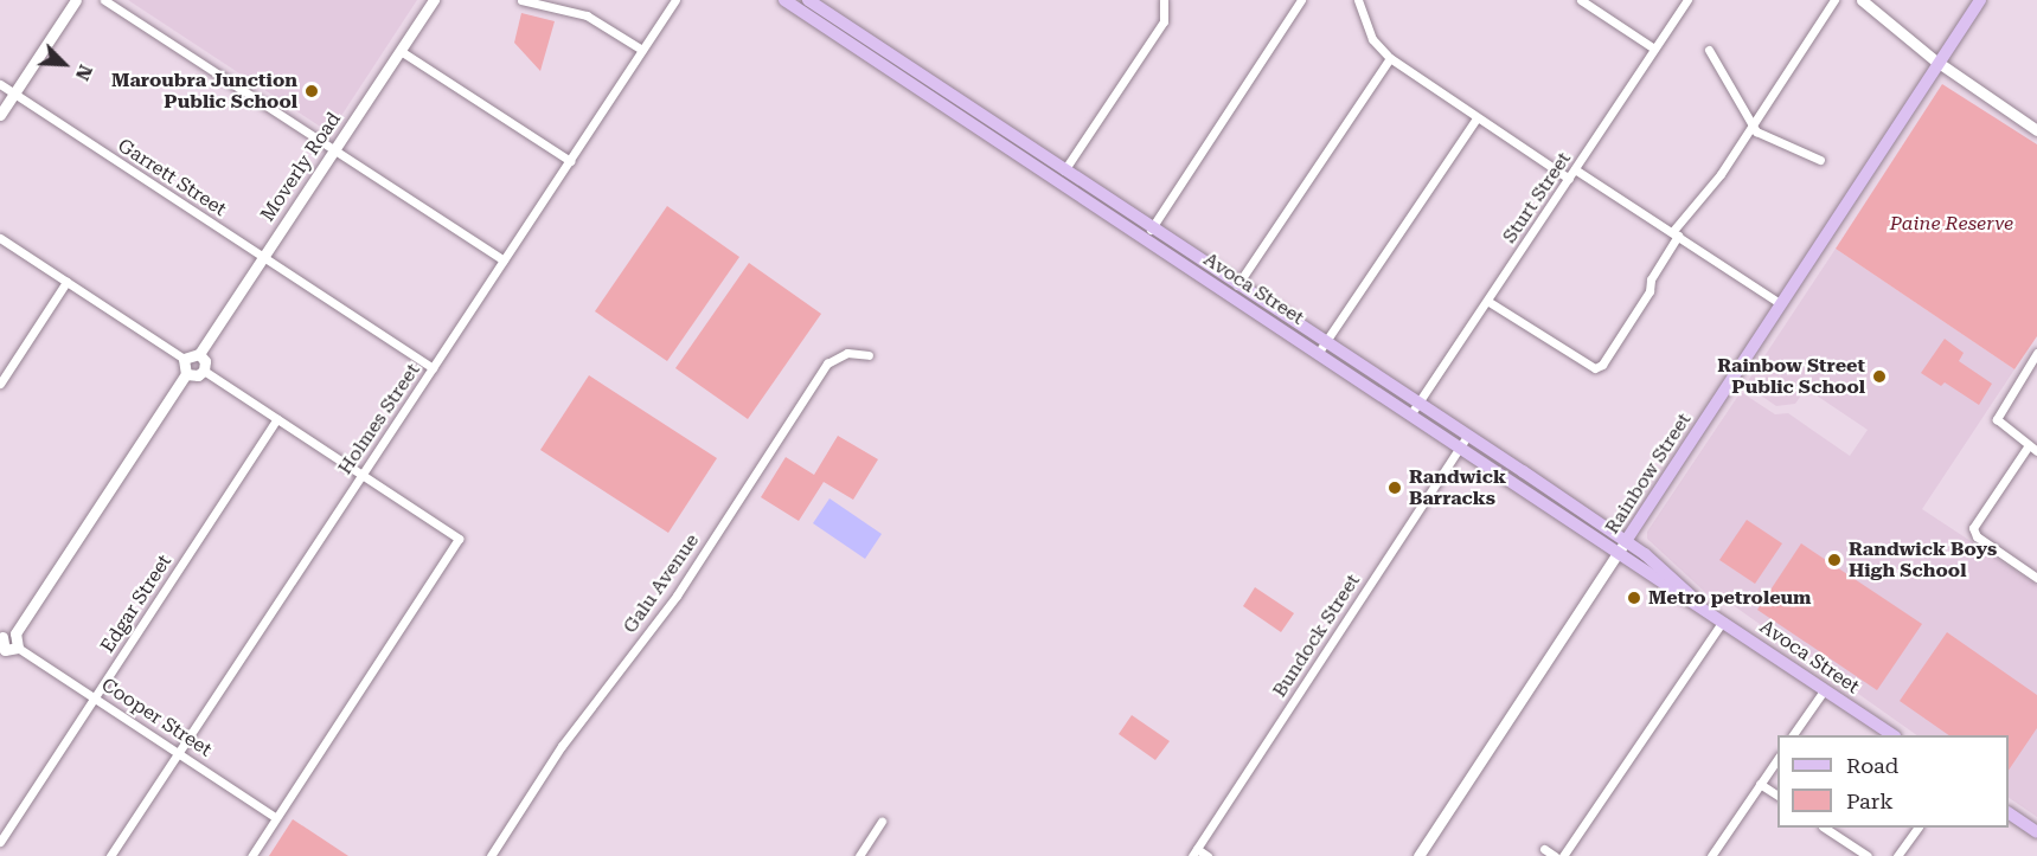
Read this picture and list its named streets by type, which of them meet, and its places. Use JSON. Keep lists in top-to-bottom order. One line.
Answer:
{"streets":{"main road":["Avoca Street","Rainbow Street"],"street":["Moverly Road","Garrett Street","Sturt Street","Holmes Street","Galu Avenue","Edgar Street","Bundock Street","Cooper Street"]},"crossings":[["Moverly Road","Garrett Street"],["Garrett Street","Holmes Street"],["Sturt Street","Avoca Street"],["Avoca Street","Rainbow Street"],["Avoca Street","Bundock Street"],["Holmes Street","Cooper Street"],["Edgar Street","Cooper Street"]],"parks":["Paine Reserve"],"places":["Maroubra Junction Public School","Rainbow Street Public School","Randwick Barracks","Randwick Boys High School","Metro petroleum"],"legend":["Road","Park"],"north":"bottom right"}
